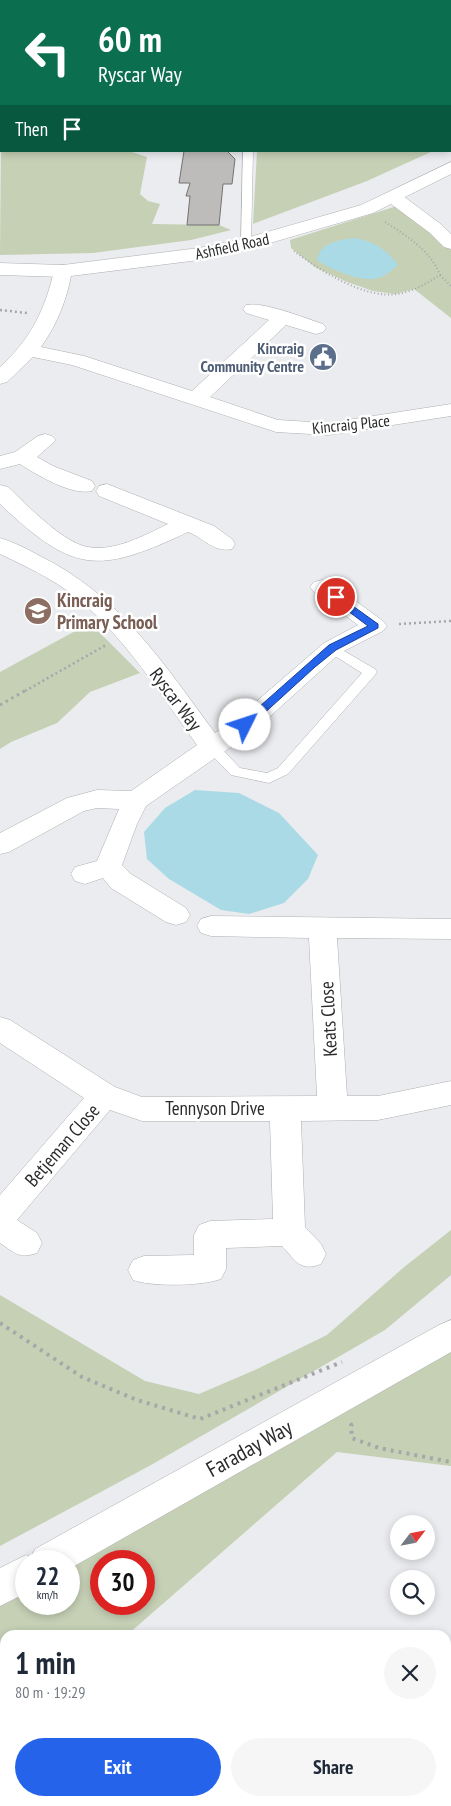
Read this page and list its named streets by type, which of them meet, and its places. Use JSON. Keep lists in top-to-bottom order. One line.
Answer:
{"streets":{"street":["Ashfield Road","Kincraig Place","Ryscar Way","Keats Close","Tennyson Drive","Betjeman Close","Faraday Way"]},"crossings":[["Keats Close","Tennyson Drive"],["Tennyson Drive","Betjeman Close"]],"places":{"public building":["Kincraig Community Centre"],"school or university":["Kincraig Primary School"]},"north":"top right","page":{"turn":["60 m","Ryscar Way"],"then":"Then","speed":"22 km/h","limit":"30","heading":["1 min","80 m · 19:29"],"buttons":["Exit","Share"]}}
